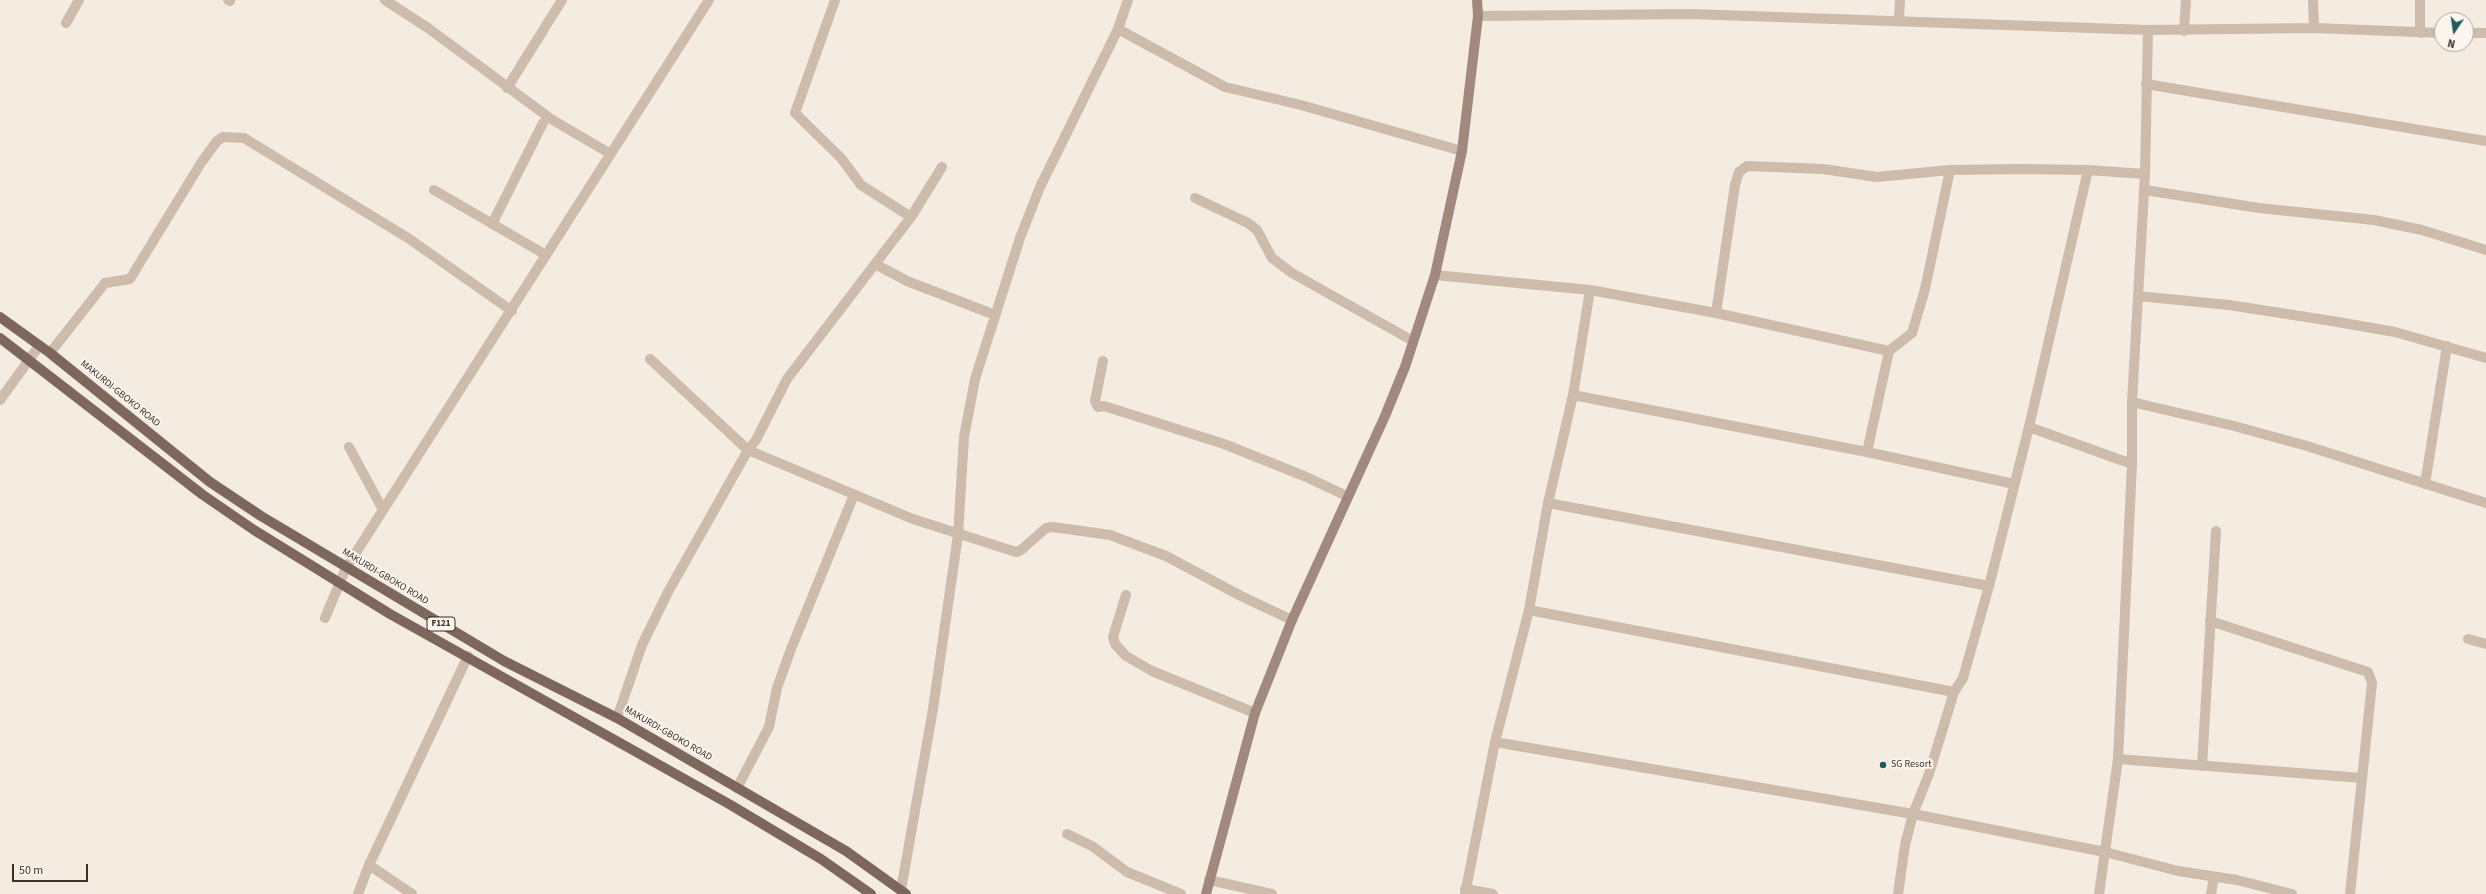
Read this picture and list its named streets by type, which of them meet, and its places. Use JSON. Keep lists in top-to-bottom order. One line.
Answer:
{"streets":{"main road":["MAKURDI-GBOKO ROAD","F121"]},"places":["SG Resort"],"scale_bar":"50 m","north":"bottom"}
